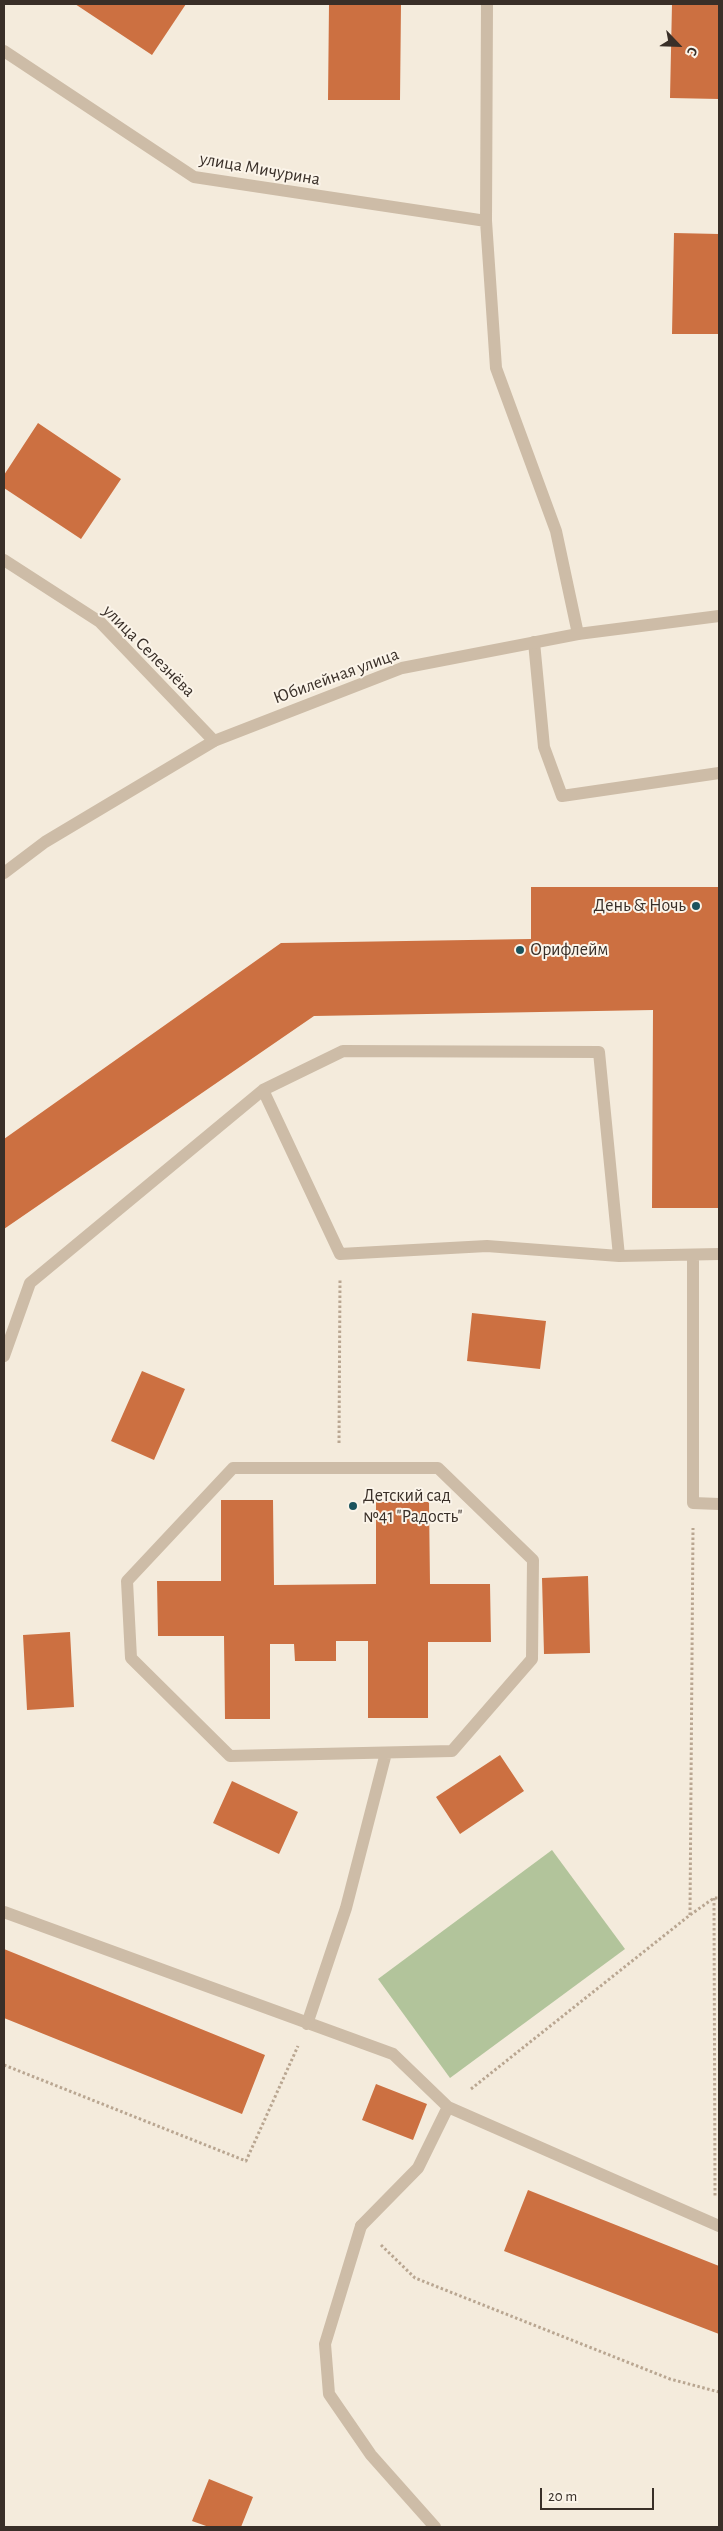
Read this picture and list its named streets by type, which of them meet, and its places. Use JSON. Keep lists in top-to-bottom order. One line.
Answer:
{"streets":{"street":["улица Мичурина","улица Селезнёва","Юбилейная улица"]},"crossings":[["улица Селезнёва","Юбилейная улица"]],"places":["День & Ночь","Орифлейм","Детский сад №41 \"Радость\""],"scale_bar":"20 m","north":"bottom right"}
